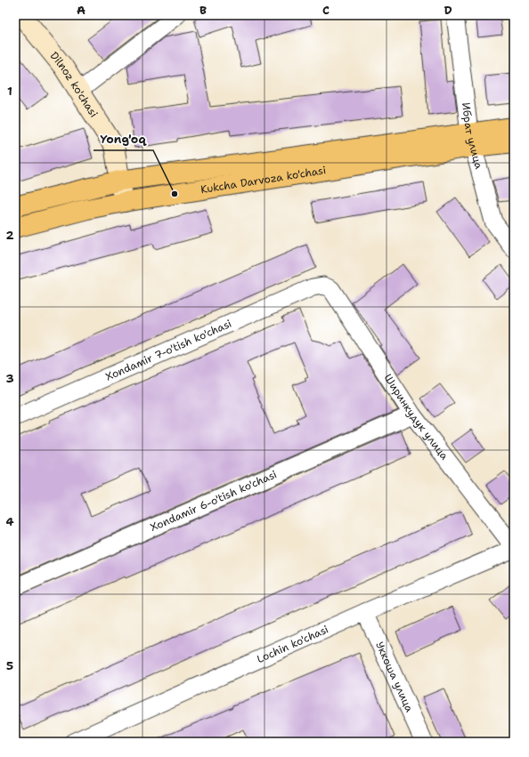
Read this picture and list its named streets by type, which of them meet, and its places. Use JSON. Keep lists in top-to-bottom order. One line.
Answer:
{"streets":{"main road":["Kukcha Darvoza ko'chasi"],"street":["Dilnoz ko'chasi","Ибрат улица","Xondamir 7-o'tish ko'chasi","Ширинкудук улица","Xondamir 6-o'tish ko'chasi","Lochin ko'chasi","Уккоша улица"]},"crossings":[["Dilnoz ko'chasi","Kukcha Darvoza ko'chasi"],["Ибрат улица","Kukcha Darvoza ko'chasi"],["Xondamir 7-o'tish ko'chasi","Ширинкудук улица"],["Ширинкудук улица","Xondamir 6-o'tish ko'chasi"],["Ширинкудук улица","Lochin ko'chasi"],["Lochin ko'chasi","Уккоша улица"]],"places":["Yong'oq"],"grid":{"columns":["A","B","C","D"],"rows":["1","2","3","4","5"]}}
